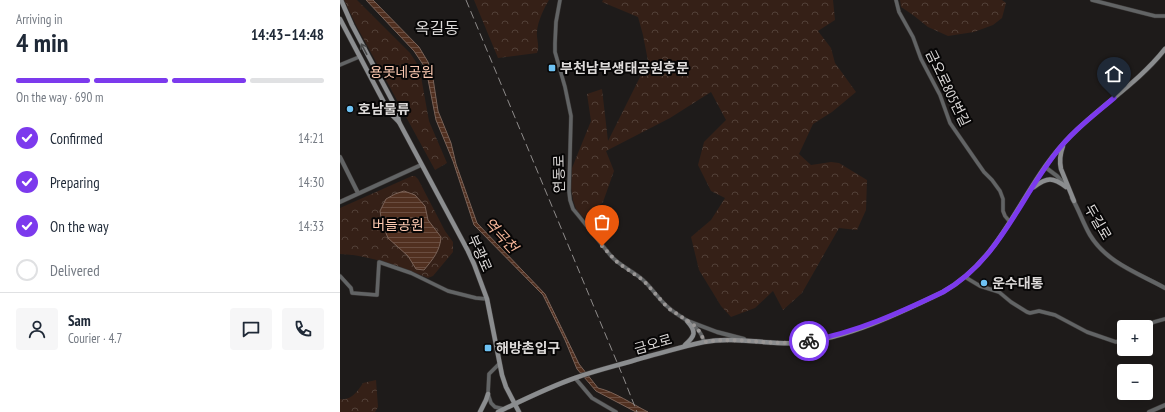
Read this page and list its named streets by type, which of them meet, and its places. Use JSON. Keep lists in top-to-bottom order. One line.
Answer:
{"streets":{"main road":["부광로","금오로"],"street":["금오로805번길","연동로","두길로"]},"crossings":[["금오로805번길","금오로"],["연동로","금오로"],["두길로","금오로"]],"districts":["옥길동"],"water":["역곡천"],"parks":["용못네공원","버들공원"],"places":{"transit":["부천남부생태공원후문","해방촌입구"],"other":["호남물류","운수대통"]},"page":{"heading":["4 min","Arriving in","14:43–14:48"],"panel":["Sam","Courier · 4.7"],"bar":"On the way · 690 m","list":[["Confirmed","14:21"],["Preparing","14:30"],["On the way","14:33"],"Delivered"],"map_buttons":["+","−"]}}
